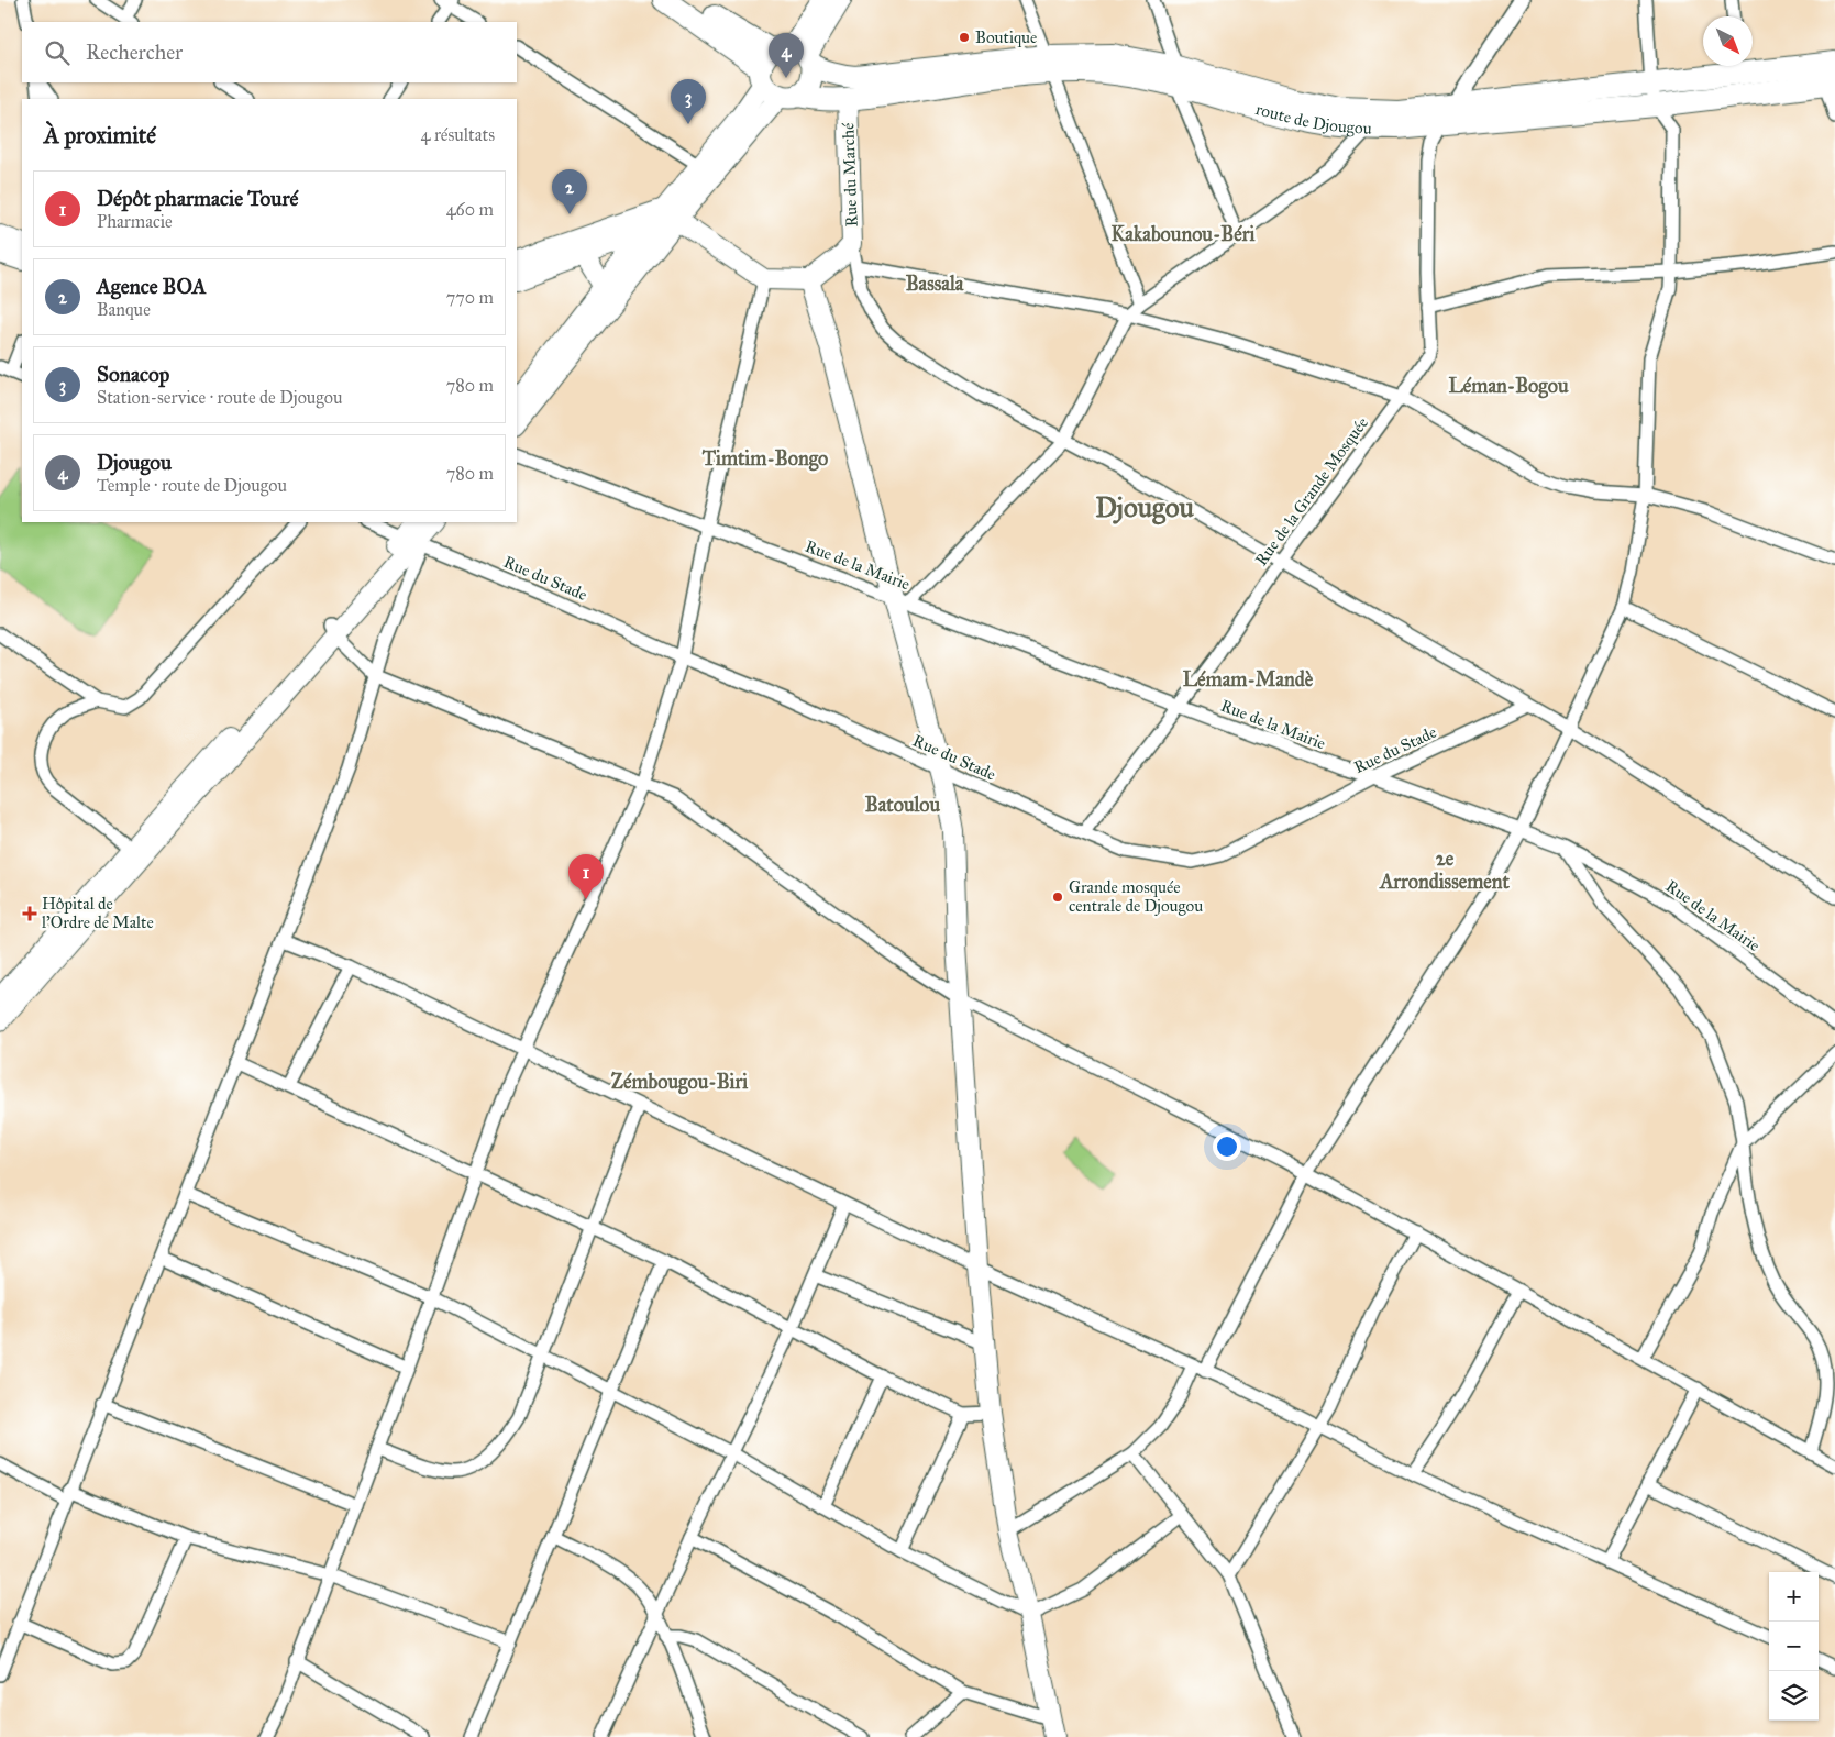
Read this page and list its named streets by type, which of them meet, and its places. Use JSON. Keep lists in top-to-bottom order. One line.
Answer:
{"streets":{"highway":["route de Djougou"],"main road":["Rue du Marché"],"street":["Rue de la Grande Mosquée","Rue de la Mairie","Rue du Stade"]},"crossings":[["route de Djougou","Rue du Marché"],["route de Djougou","Rue de la Grande Mosquée"],["Rue de la Grande Mosquée","Rue de la Mairie"],["Rue de la Grande Mosquée","Rue du Stade"],["Rue de la Mairie","Rue du Stade"]],"districts":["Kakabounou-Béri","Bassala","Léman-Bogou","Timtim-Bongo","Djougou","Lémam-Mandè","Batoulou","2e Arrondissement","Zémbougou-Biri"],"places":{"other":["Boutique","Grande mosquée centrale de Djougou"],"health":["Hôpital de l'Ordre de Malte"]},"north":"bottom right","page":{"search":"Rechercher","pins":["4","3","2","1"],"heading":["À proximité","4 résultats"],"list":[{"mark":"1","name":"Dépôt pharmacie Touré","note":"Pharmacie","value":"460 m"},{"mark":"2","name":"Agence BOA","note":"Banque","value":"770 m"},{"mark":"3","name":"Sonacop","note":"Station-service · route de Djougou","value":"780 m"},{"mark":"4","name":"Djougou","note":"Temple · route de Djougou","value":"780 m"}],"map_buttons":["+","−"]}}
